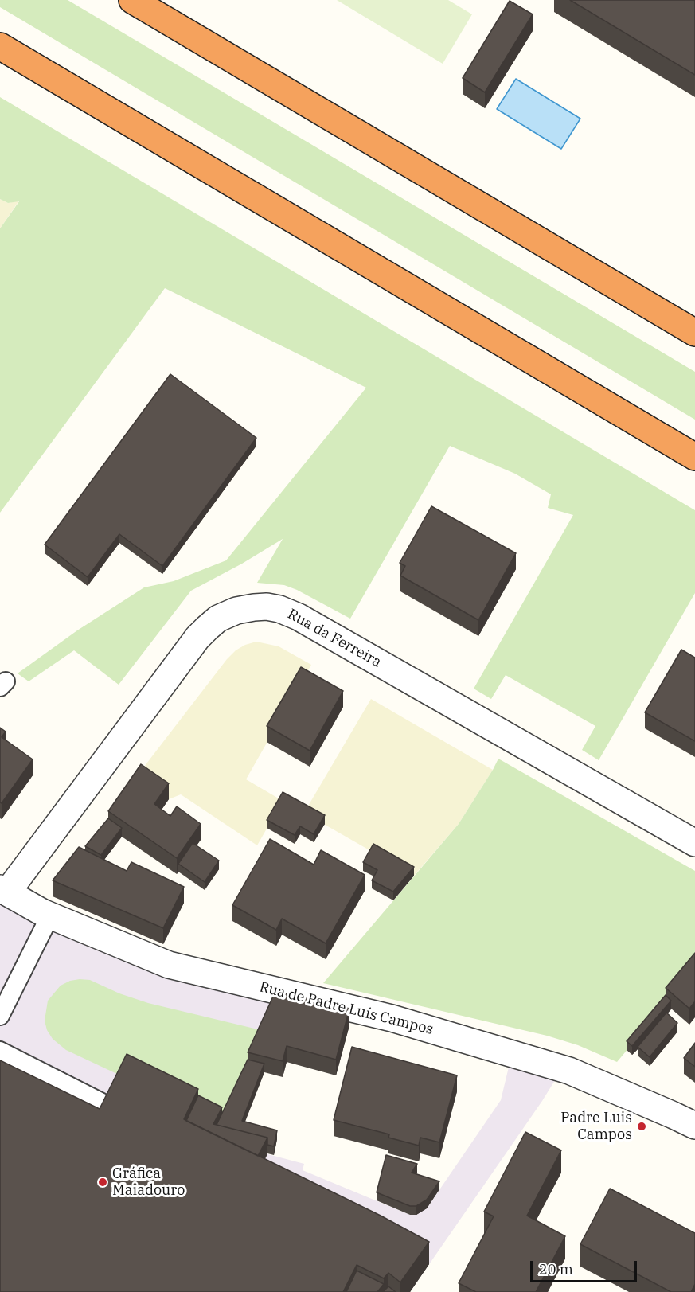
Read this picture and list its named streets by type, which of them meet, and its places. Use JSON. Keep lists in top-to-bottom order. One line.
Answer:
{"streets":{"street":["Rua da Ferreira","Rua de Padre Luís Campos"]},"crossings":[["Rua da Ferreira","Rua de Padre Luís Campos"]],"places":["Padre Luis Campos","Gráfica Maiadouro"],"scale_bar":"20 m"}
